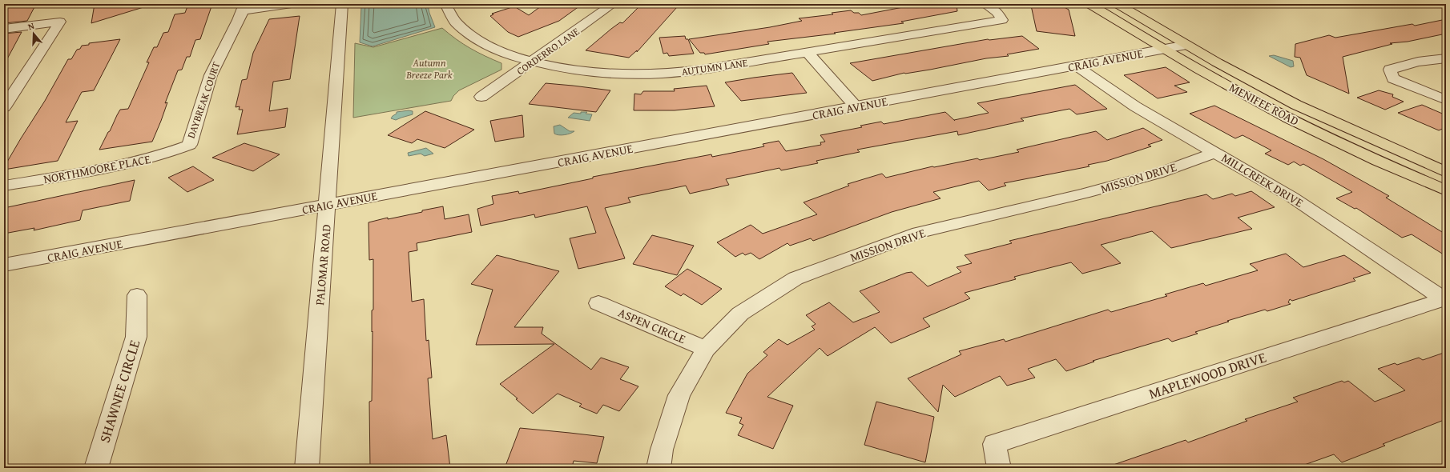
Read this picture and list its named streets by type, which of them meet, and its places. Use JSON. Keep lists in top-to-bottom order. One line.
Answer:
{"streets":{"main road":["MENIFEE ROAD"],"street":["CORDERRO LANE","CRAIG AVENUE","AUTUMN LANE","DAYBREAK COURT","NORTHMOORE PLACE","MISSION DRIVE","MILLCREEK DRIVE","PALOMAR ROAD","ASPEN CIRCLE","MAPLEWOOD DRIVE","SHAWNEE CIRCLE"]},"crossings":[["CORDERRO LANE","AUTUMN LANE"],["CRAIG AVENUE","MENIFEE ROAD"],["CRAIG AVENUE","MILLCREEK DRIVE"],["CRAIG AVENUE","PALOMAR ROAD"],["DAYBREAK COURT","NORTHMOORE PLACE"],["MISSION DRIVE","MILLCREEK DRIVE"],["MISSION DRIVE","ASPEN CIRCLE"],["MILLCREEK DRIVE","MAPLEWOOD DRIVE"]],"parks":["Autumn Breeze Park"],"north":"top"}
